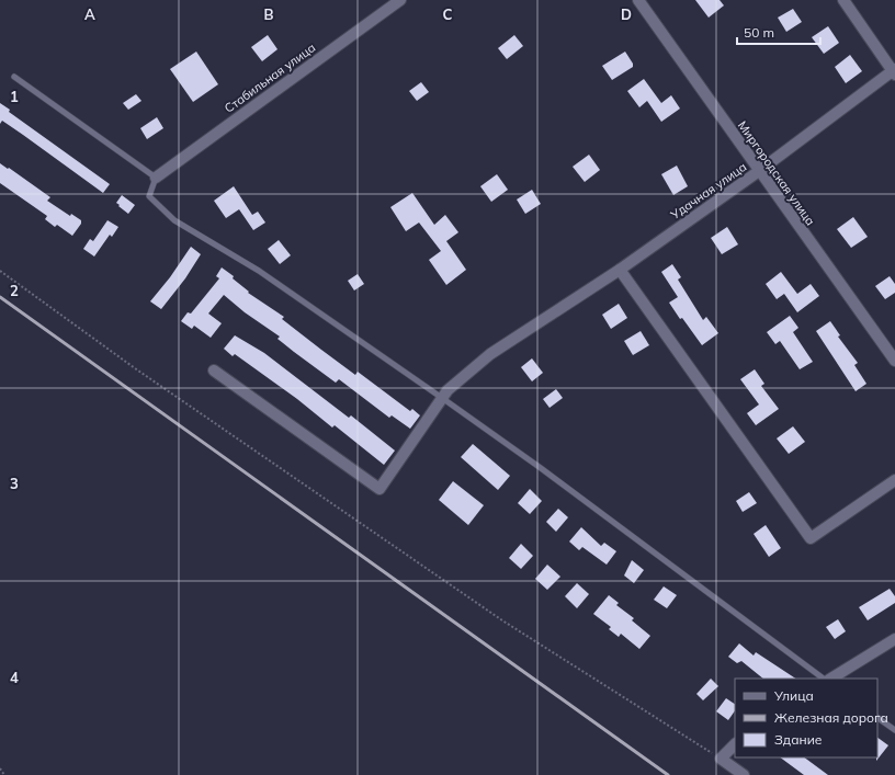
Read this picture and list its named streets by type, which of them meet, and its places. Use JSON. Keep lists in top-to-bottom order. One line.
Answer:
{"streets":{"street":["Стабильная улица","Миргородская улица","Удачная улица"]},"crossings":[["Миргородская улица","Удачная улица"]],"legend":["Улица","Железная дорога","Здание"],"scale_bar":"50 m","grid":{"columns":["A","B","C","D"],"rows":["1","2","3","4"]}}
